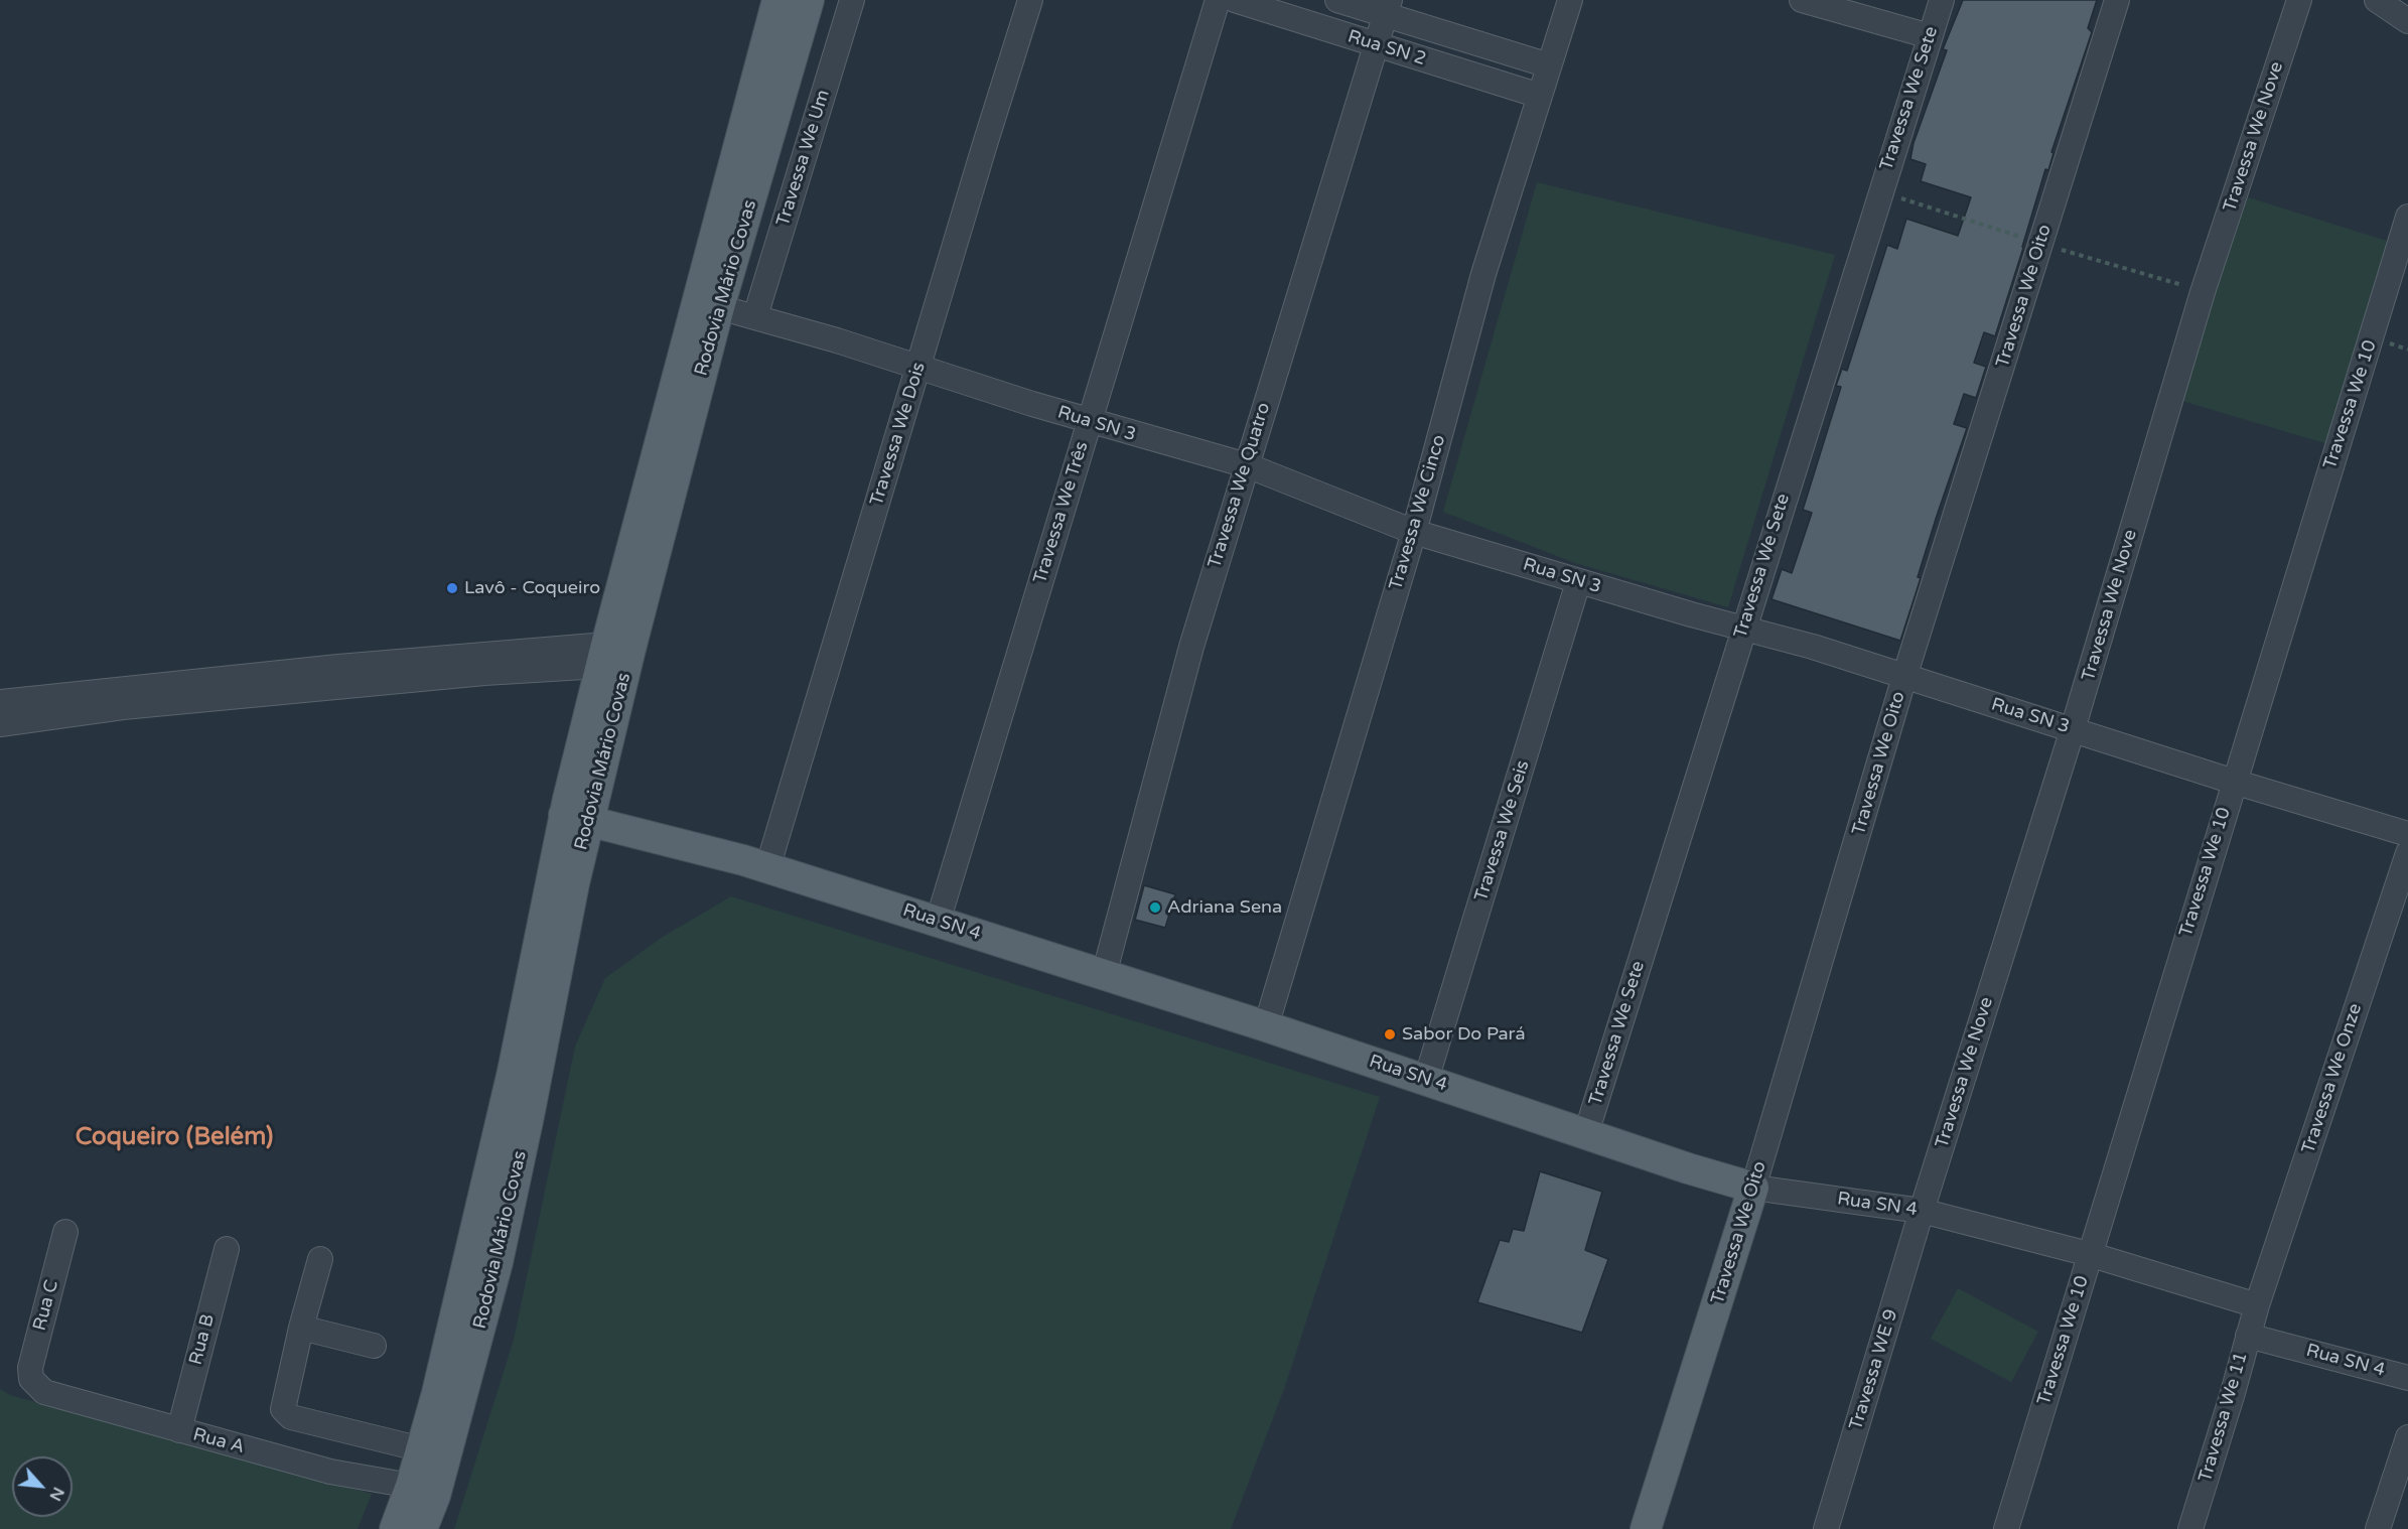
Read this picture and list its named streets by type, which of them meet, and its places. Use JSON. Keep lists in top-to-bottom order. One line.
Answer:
{"streets":{"main road":["Rodovia Mário Covas","Travessa We Oito","Rua SN 4"],"street":["Rua SN 2","Travessa We Sete","Travessa We Nove","Travessa We Um","Travessa We 10","Rua SN 3","Travessa We Dois","Travessa We Quatro","Travessa We Três","Travessa We Cinco","Travessa We Seis","Travessa We Onze","Rua C","Rua B","Travessa WE 9","Travessa We 11","Rua A"]},"crossings":[["Rua SN 2","Travessa We Quatro"],["Rua SN 2","Travessa We Cinco"],["Travessa We Sete","Rua SN 3"],["Travessa We Sete","Rua SN 4"],["Travessa We Nove","Rua SN 3"],["Travessa We Nove","Rua SN 4"],["Travessa We Nove","Travessa WE 9"],["Travessa We Um","Rua SN 3"],["Rodovia Mário Covas","Rua SN 3"],["Rodovia Mário Covas","Rua SN 4"],["Rodovia Mário Covas","Rua A"],["Travessa We Oito","Rua SN 3"],["Travessa We Oito","Rua SN 4"],["Travessa We 10","Rua SN 3"],["Travessa We 10","Rua SN 4"],["Rua SN 3","Travessa We Dois"],["Rua SN 3","Travessa We Quatro"],["Rua SN 3","Travessa We Três"],["Rua SN 3","Travessa We Cinco"],["Rua SN 3","Travessa We Seis"],["Travessa We Dois","Rua SN 4"],["Travessa We Quatro","Rua SN 4"],["Travessa We Três","Rua SN 4"],["Travessa We Cinco","Rua SN 4"],["Travessa We Seis","Rua SN 4"],["Rua SN 4","Travessa We Onze"],["Rua SN 4","Travessa WE 9"],["Rua SN 4","Travessa We 11"],["Travessa We Onze","Travessa We 11"],["Rua C","Rua A"],["Rua B","Rua A"]],"districts":["Coqueiro (Belém)"],"places":["Lavô - Coqueiro","Adriana Sena","Sabor Do Pará"],"north":"bottom right"}
